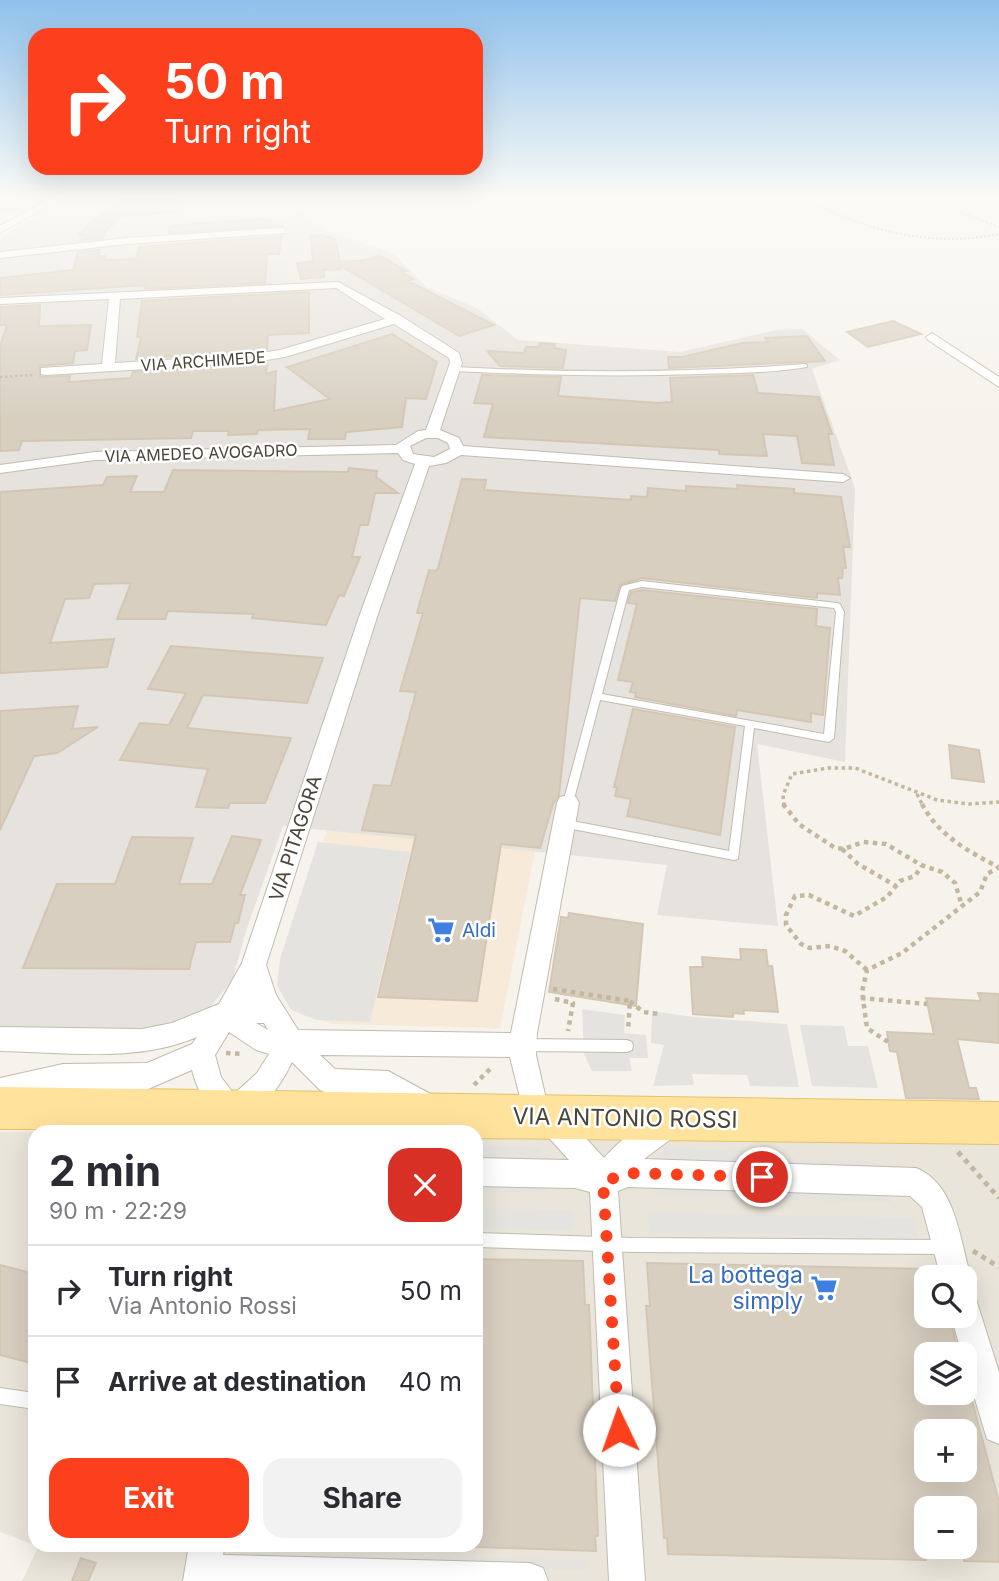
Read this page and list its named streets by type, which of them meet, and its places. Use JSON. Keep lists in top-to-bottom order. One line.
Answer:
{"streets":{"main road":["VIA ANTONIO ROSSI"],"street":["VIA ARCHIMEDE","VIA AMEDEO AVOGADRO","VIA PITAGORA"]},"places":{"supermarket":["Aldi","La bottega simply"]},"page":{"turn":["50 m","Turn right"],"heading":["2 min","90 m · 22:29"],"list":[{"name":"Turn right","note":"Via Antonio Rossi","value":"50 m"},{"name":"Arrive at destination","value":"40 m"}],"map_buttons":["+","−"],"buttons":["Exit","Share"]}}
